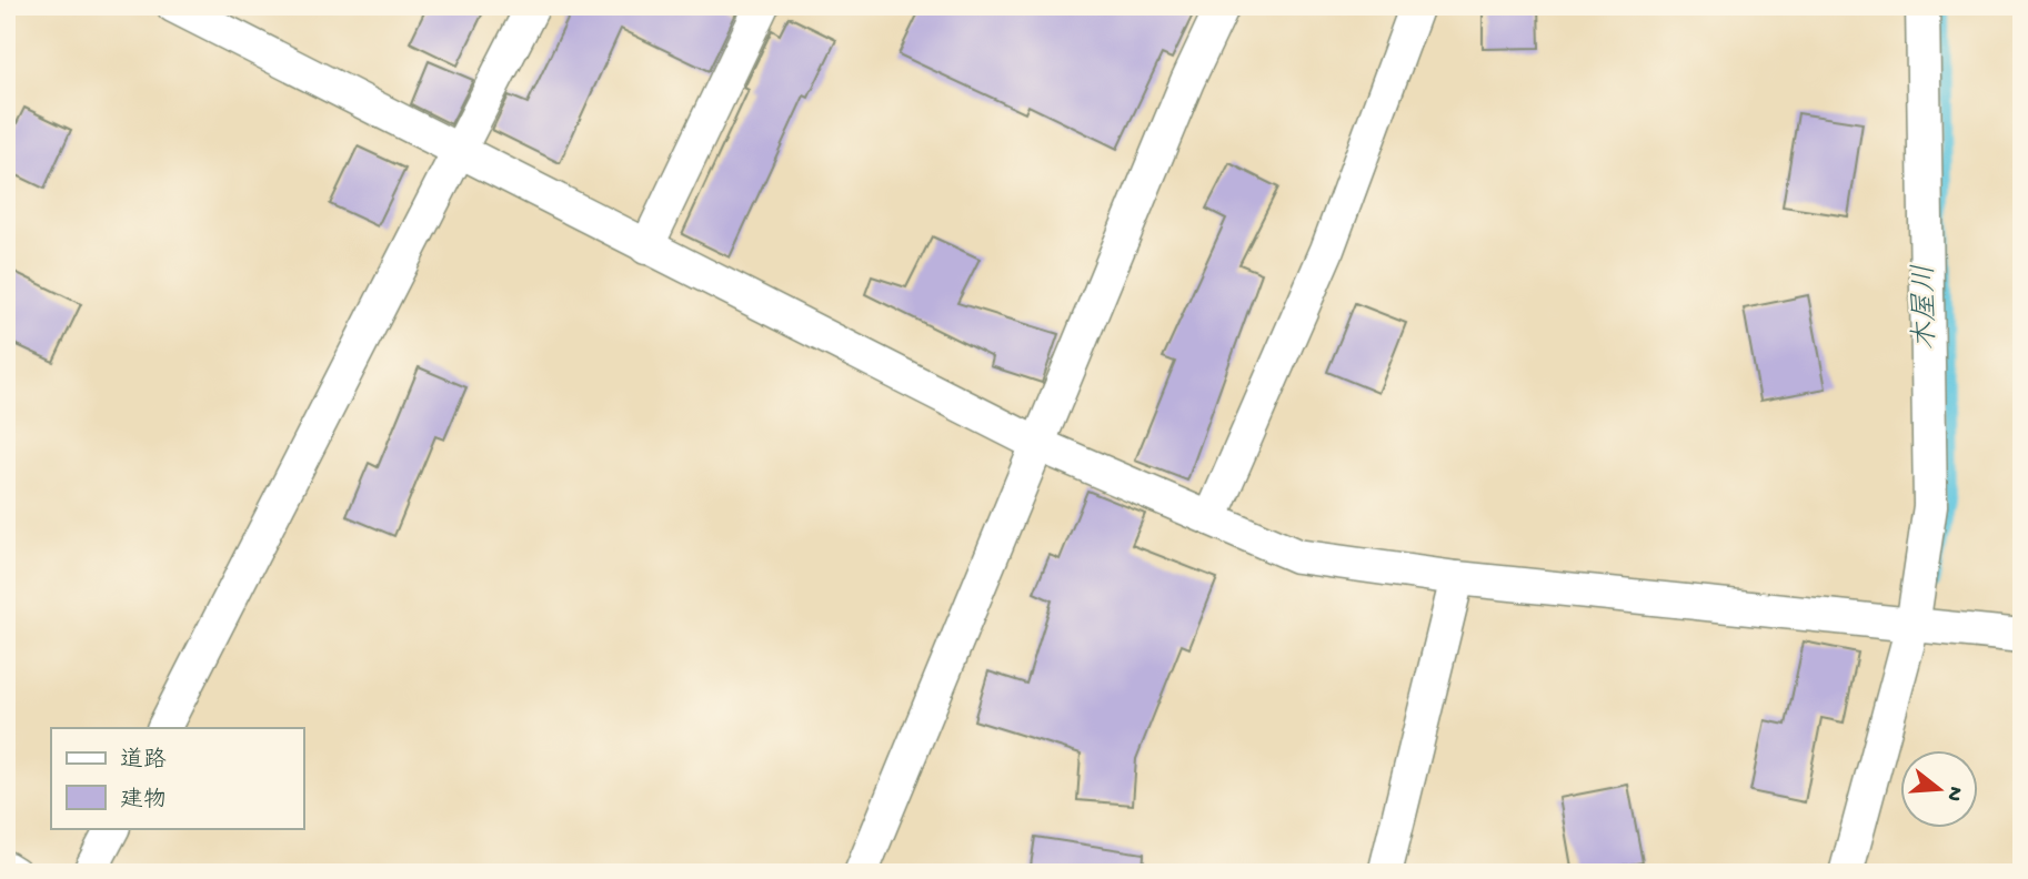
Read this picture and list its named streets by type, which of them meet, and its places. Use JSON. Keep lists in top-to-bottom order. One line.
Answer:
{"water":["木屋川"],"legend":["道路","建物"],"north":"right"}
